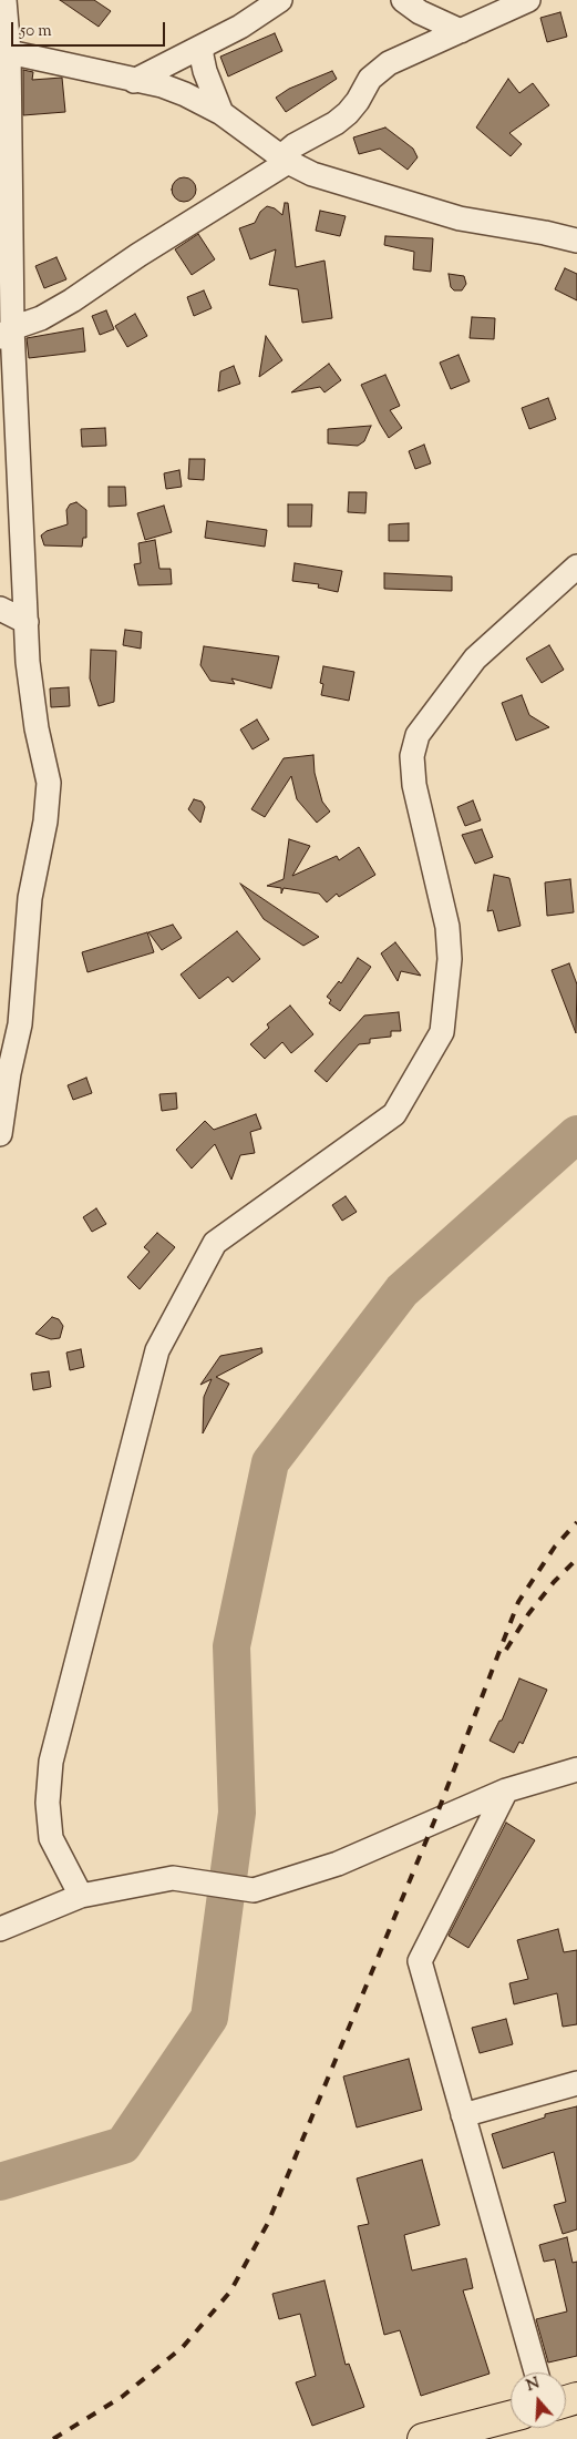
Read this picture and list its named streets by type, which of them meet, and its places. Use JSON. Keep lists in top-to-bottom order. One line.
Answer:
{"scale_bar":"50 m","north":"top"}
